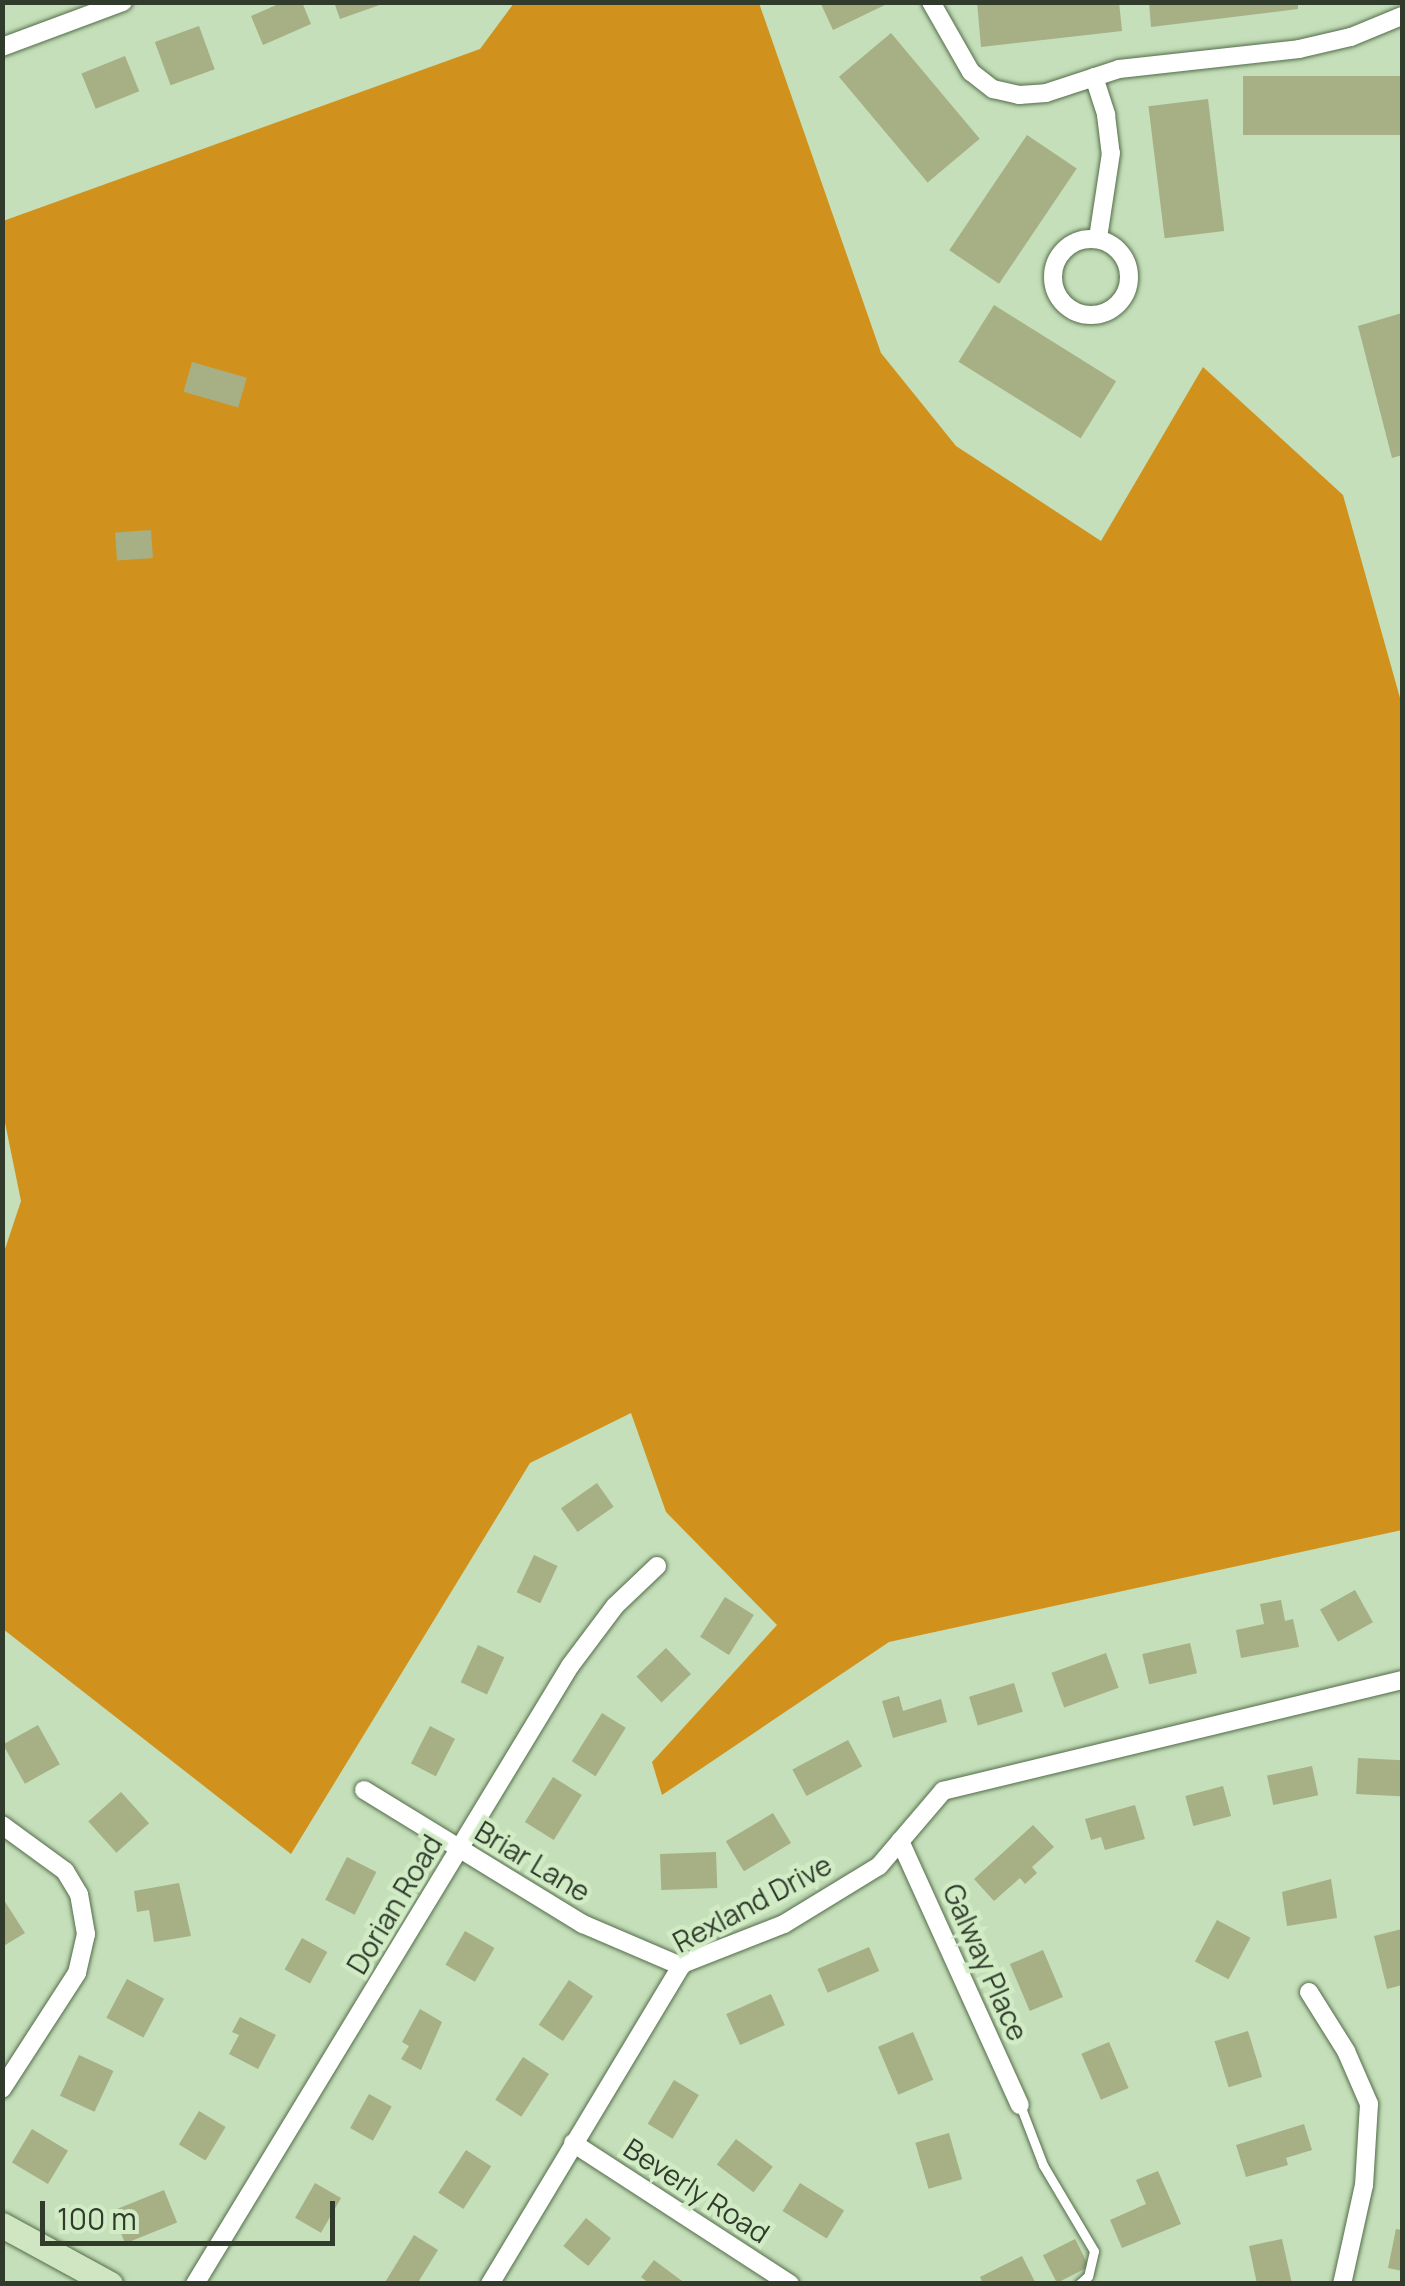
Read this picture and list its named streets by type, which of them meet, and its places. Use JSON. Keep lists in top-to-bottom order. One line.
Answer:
{"streets":{"street":["Briar Lane","Rexland Drive","Dorian Road","Galway Place","Beverly Road"]},"crossings":[["Briar Lane","Rexland Drive"],["Briar Lane","Dorian Road"],["Rexland Drive","Galway Place"],["Rexland Drive","Beverly Road"]],"scale_bar":"100 m"}
